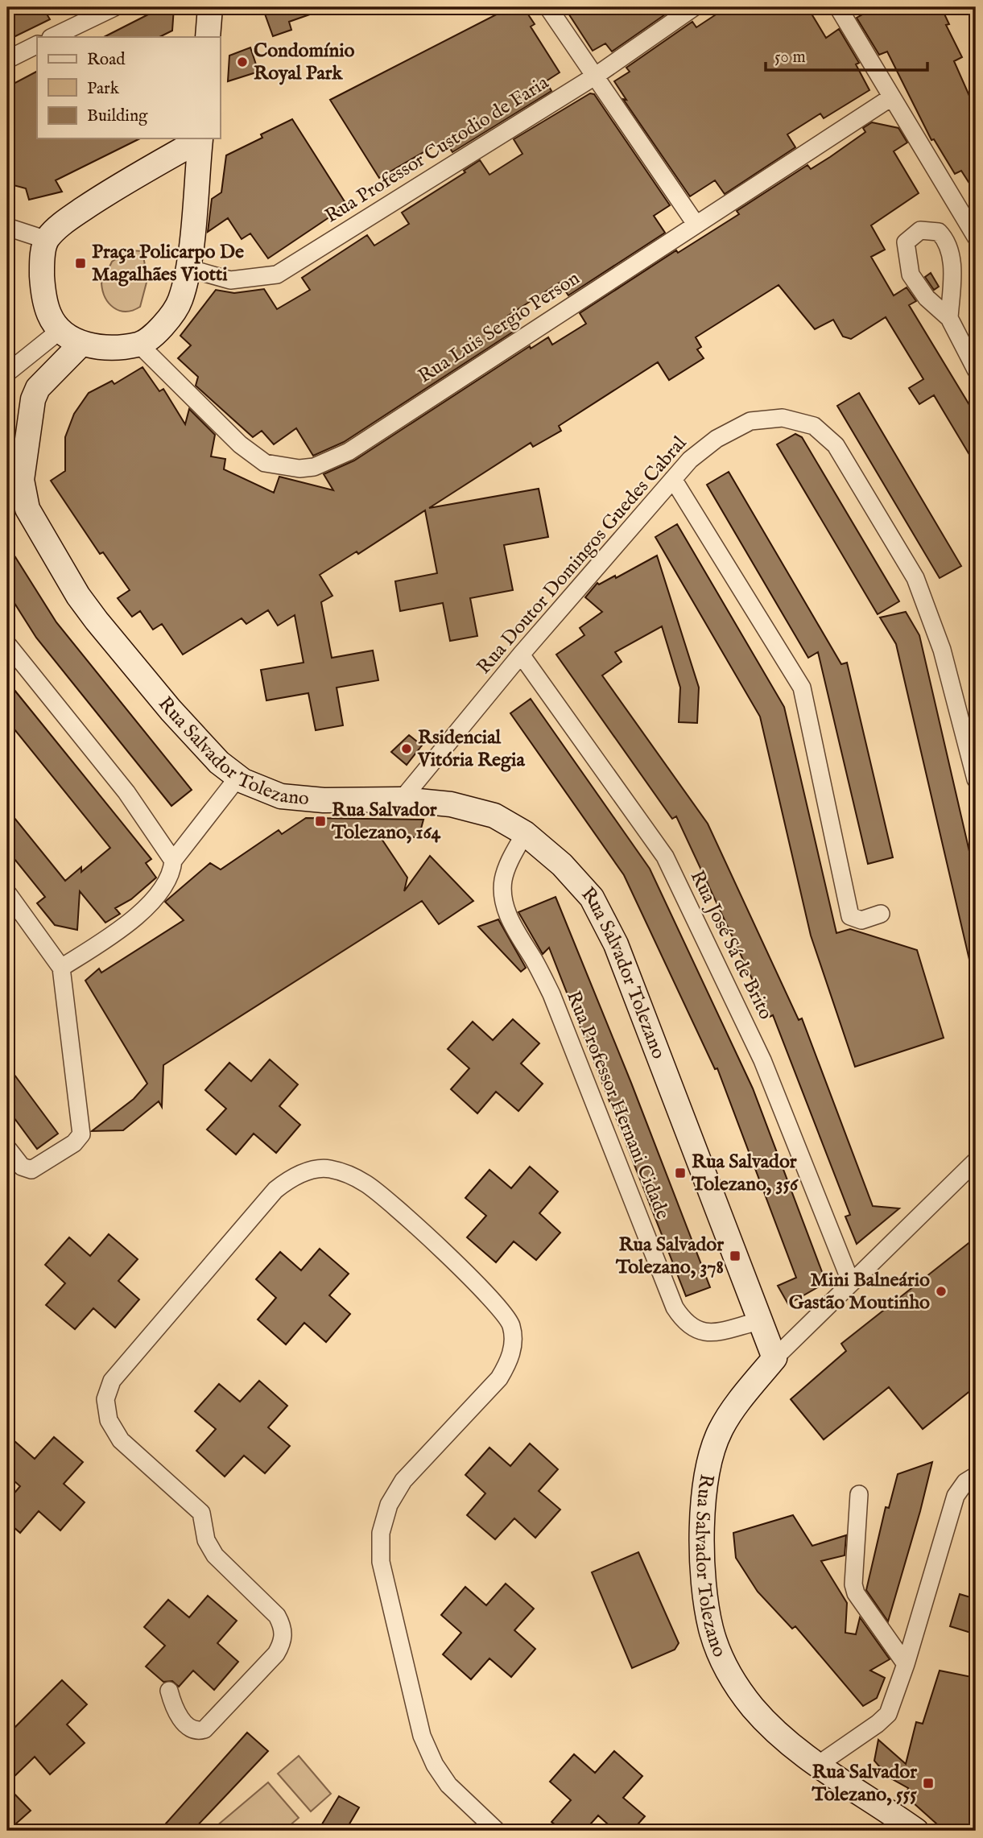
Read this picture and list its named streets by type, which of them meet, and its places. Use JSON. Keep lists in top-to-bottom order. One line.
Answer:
{"streets":{"street":["Rua Professor Custodio de Faria","Rua Luis Sergio Person","Rua Doutor Domingos Guedes Cabral","Rua Salvador Tolezano","Rua José Sá de Brito","Rua Professor Hernani Cidade"]},"crossings":[["Rua Doutor Domingos Guedes Cabral","Rua Salvador Tolezano"],["Rua Doutor Domingos Guedes Cabral","Rua José Sá de Brito"],["Rua Salvador Tolezano","Rua Professor Hernani Cidade"]],"places":{"other":["Condomínio Royal Park","Rsidencial Vitória Regia","Mini Balneário Gastão Moutinho"],"transit":["Praça Policarpo De Magalhães Viotti","Rua Salvador Tolezano, 164","Rua Salvador Tolezano, 356","Rua Salvador Tolezano, 378","Rua Salvador Tolezano, 555"]},"legend":["Road","Park","Building"],"scale_bar":"50 m"}
